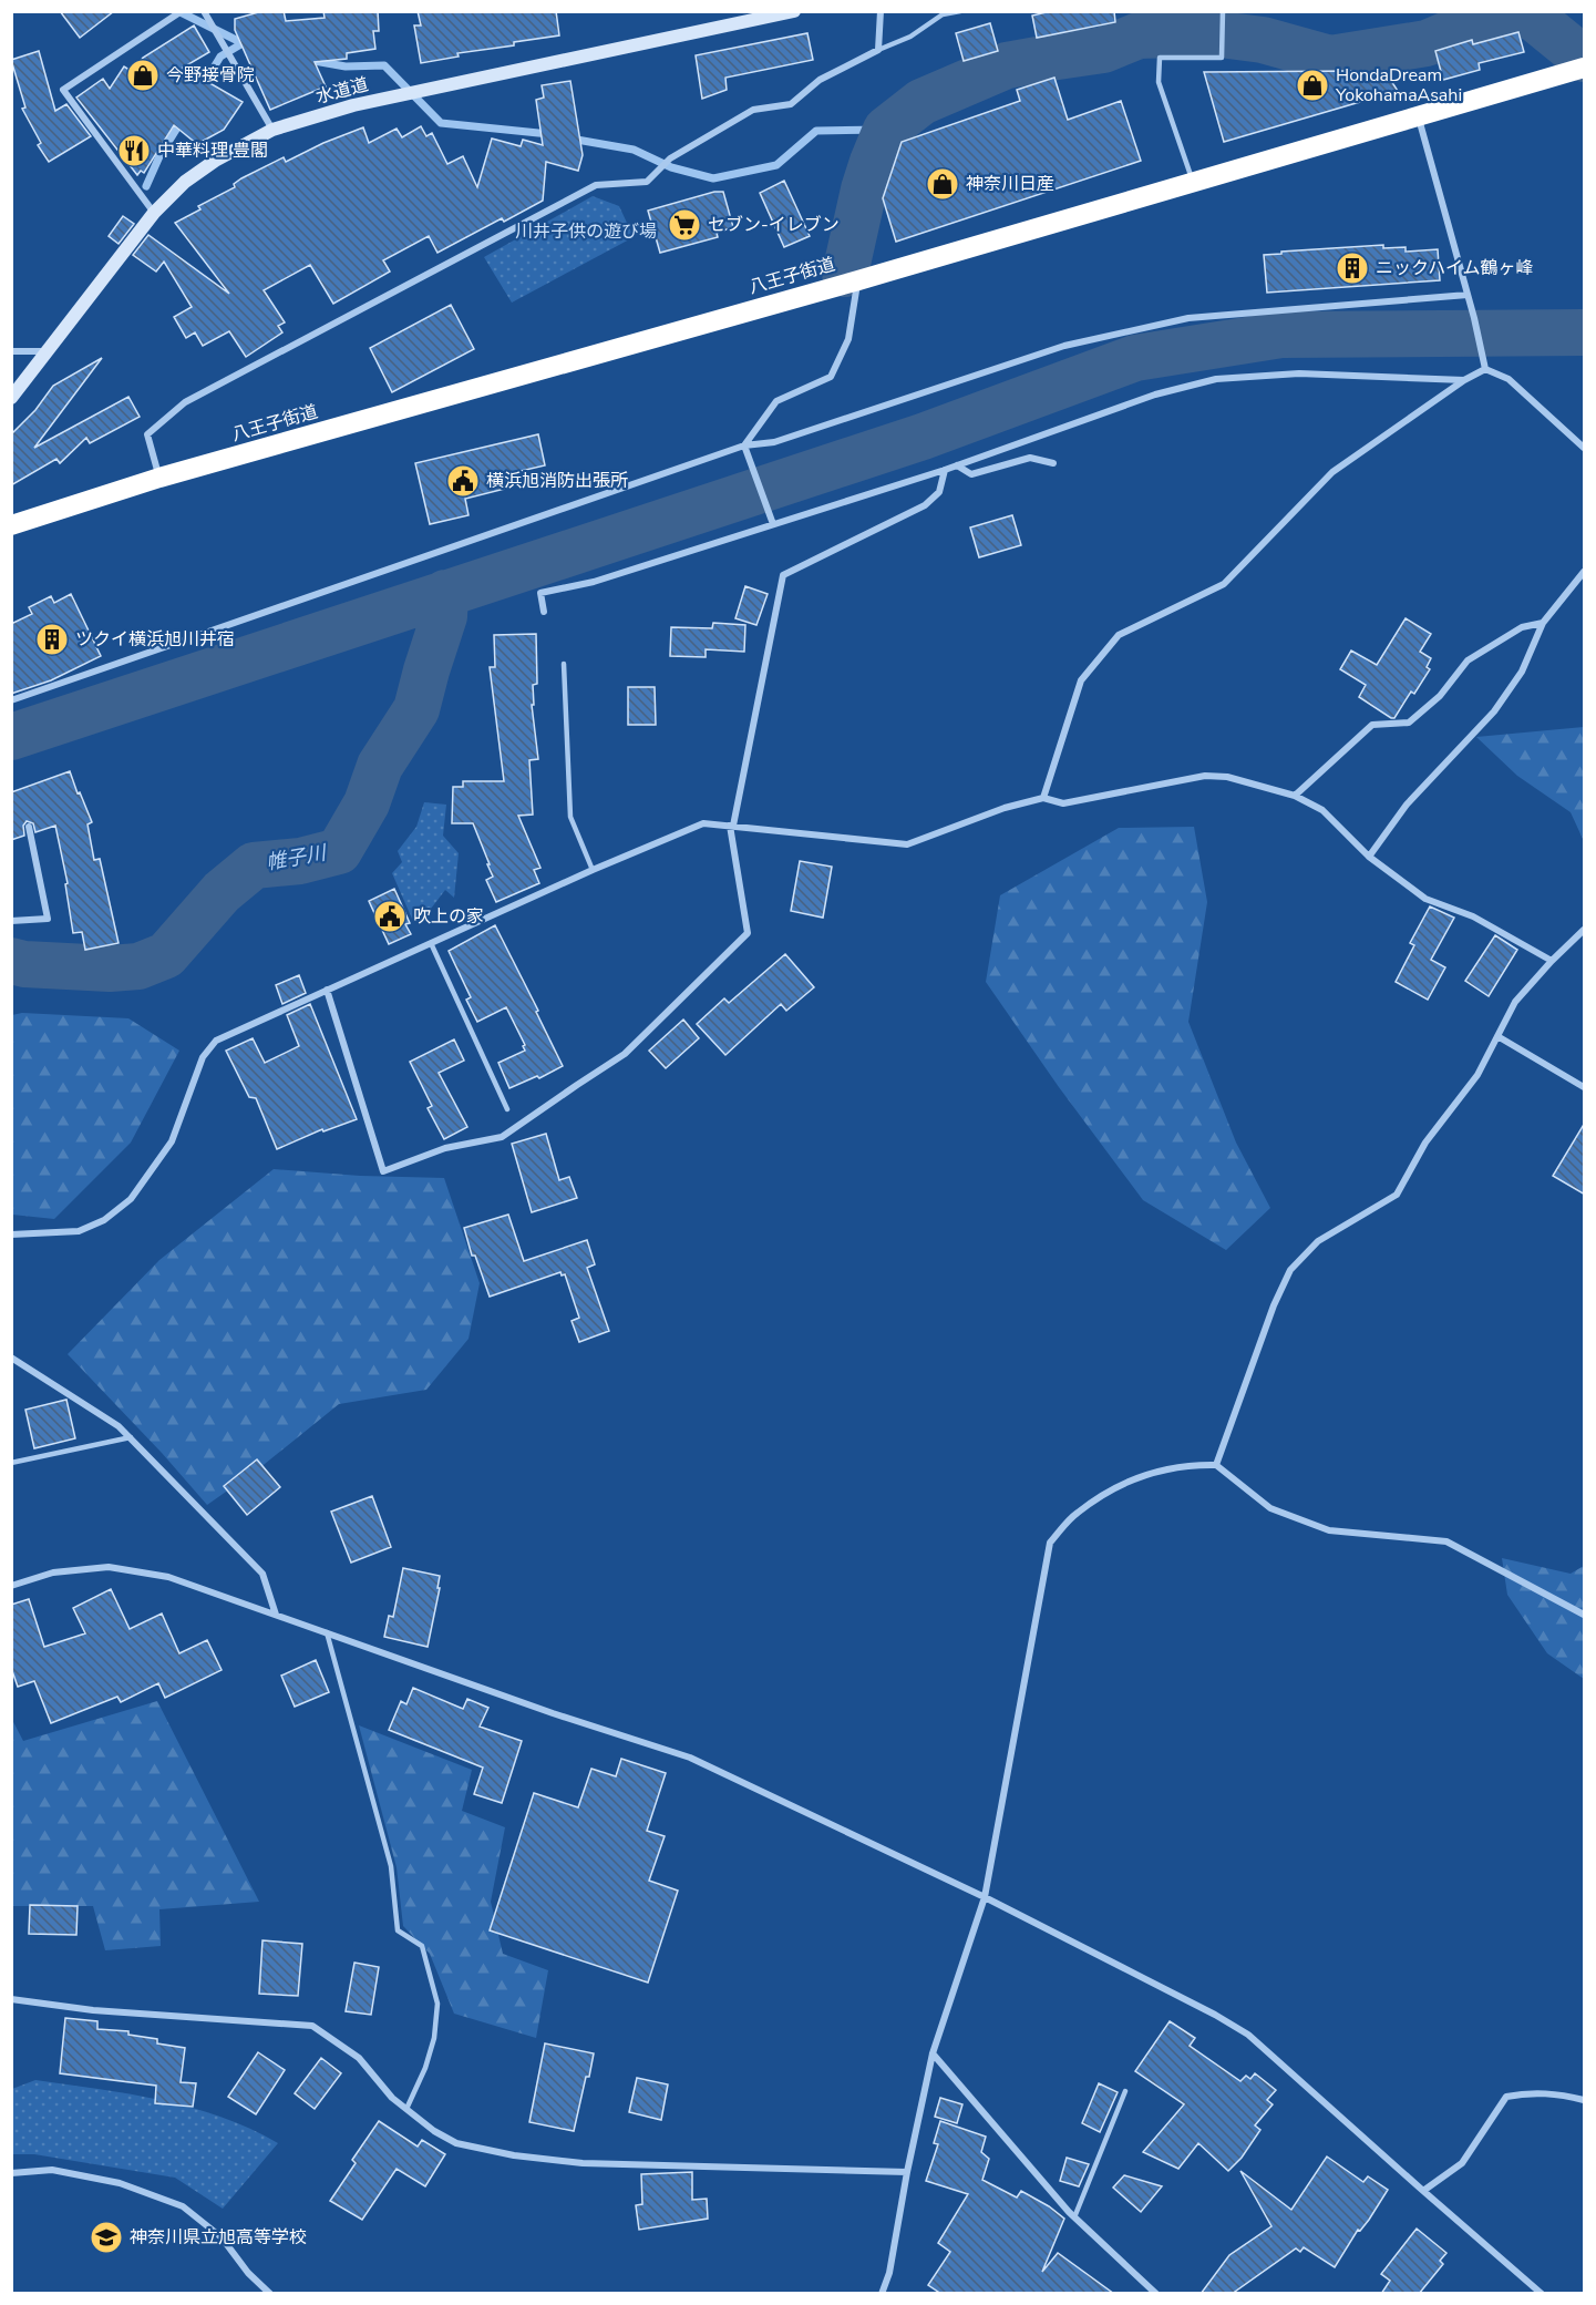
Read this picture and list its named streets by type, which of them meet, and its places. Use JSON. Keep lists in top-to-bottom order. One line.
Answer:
{"streets":{"highway":["八王子街道"],"street":["水道道"]},"water":["帷子川"],"parks":["川井子供の遊び場"],"places":{"shop":["今野接骨院","HondaDream YokohamaAsahi","神奈川日産"],"restaurant":["中華料理 豊閣"],"supermarket":["セブン-イレブン"],"building":["ニックハイム鶴ヶ峰","ツクイ横浜旭川井宿"],"public building":["横浜旭消防出張所","吹上の家"],"school or university":["神奈川県立旭高等学校"]}}
